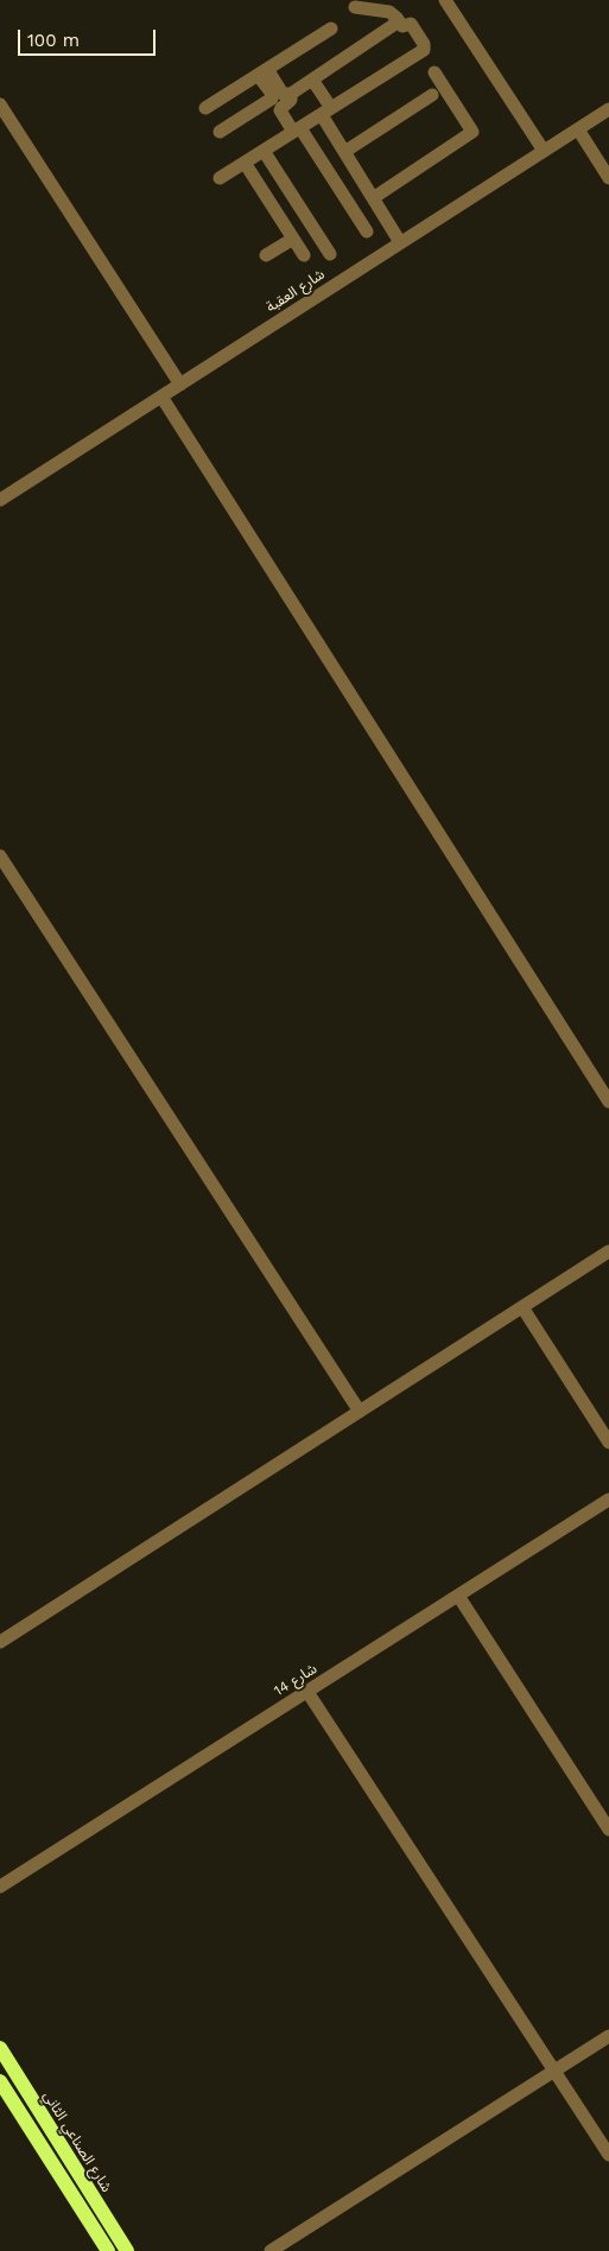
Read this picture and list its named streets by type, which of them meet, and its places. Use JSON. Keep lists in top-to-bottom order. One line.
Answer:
{"streets":{"main road":["شارع الصناعي الثاني"],"street":["شارع العقبة","شارع 14"]},"scale_bar":"100 m"}
